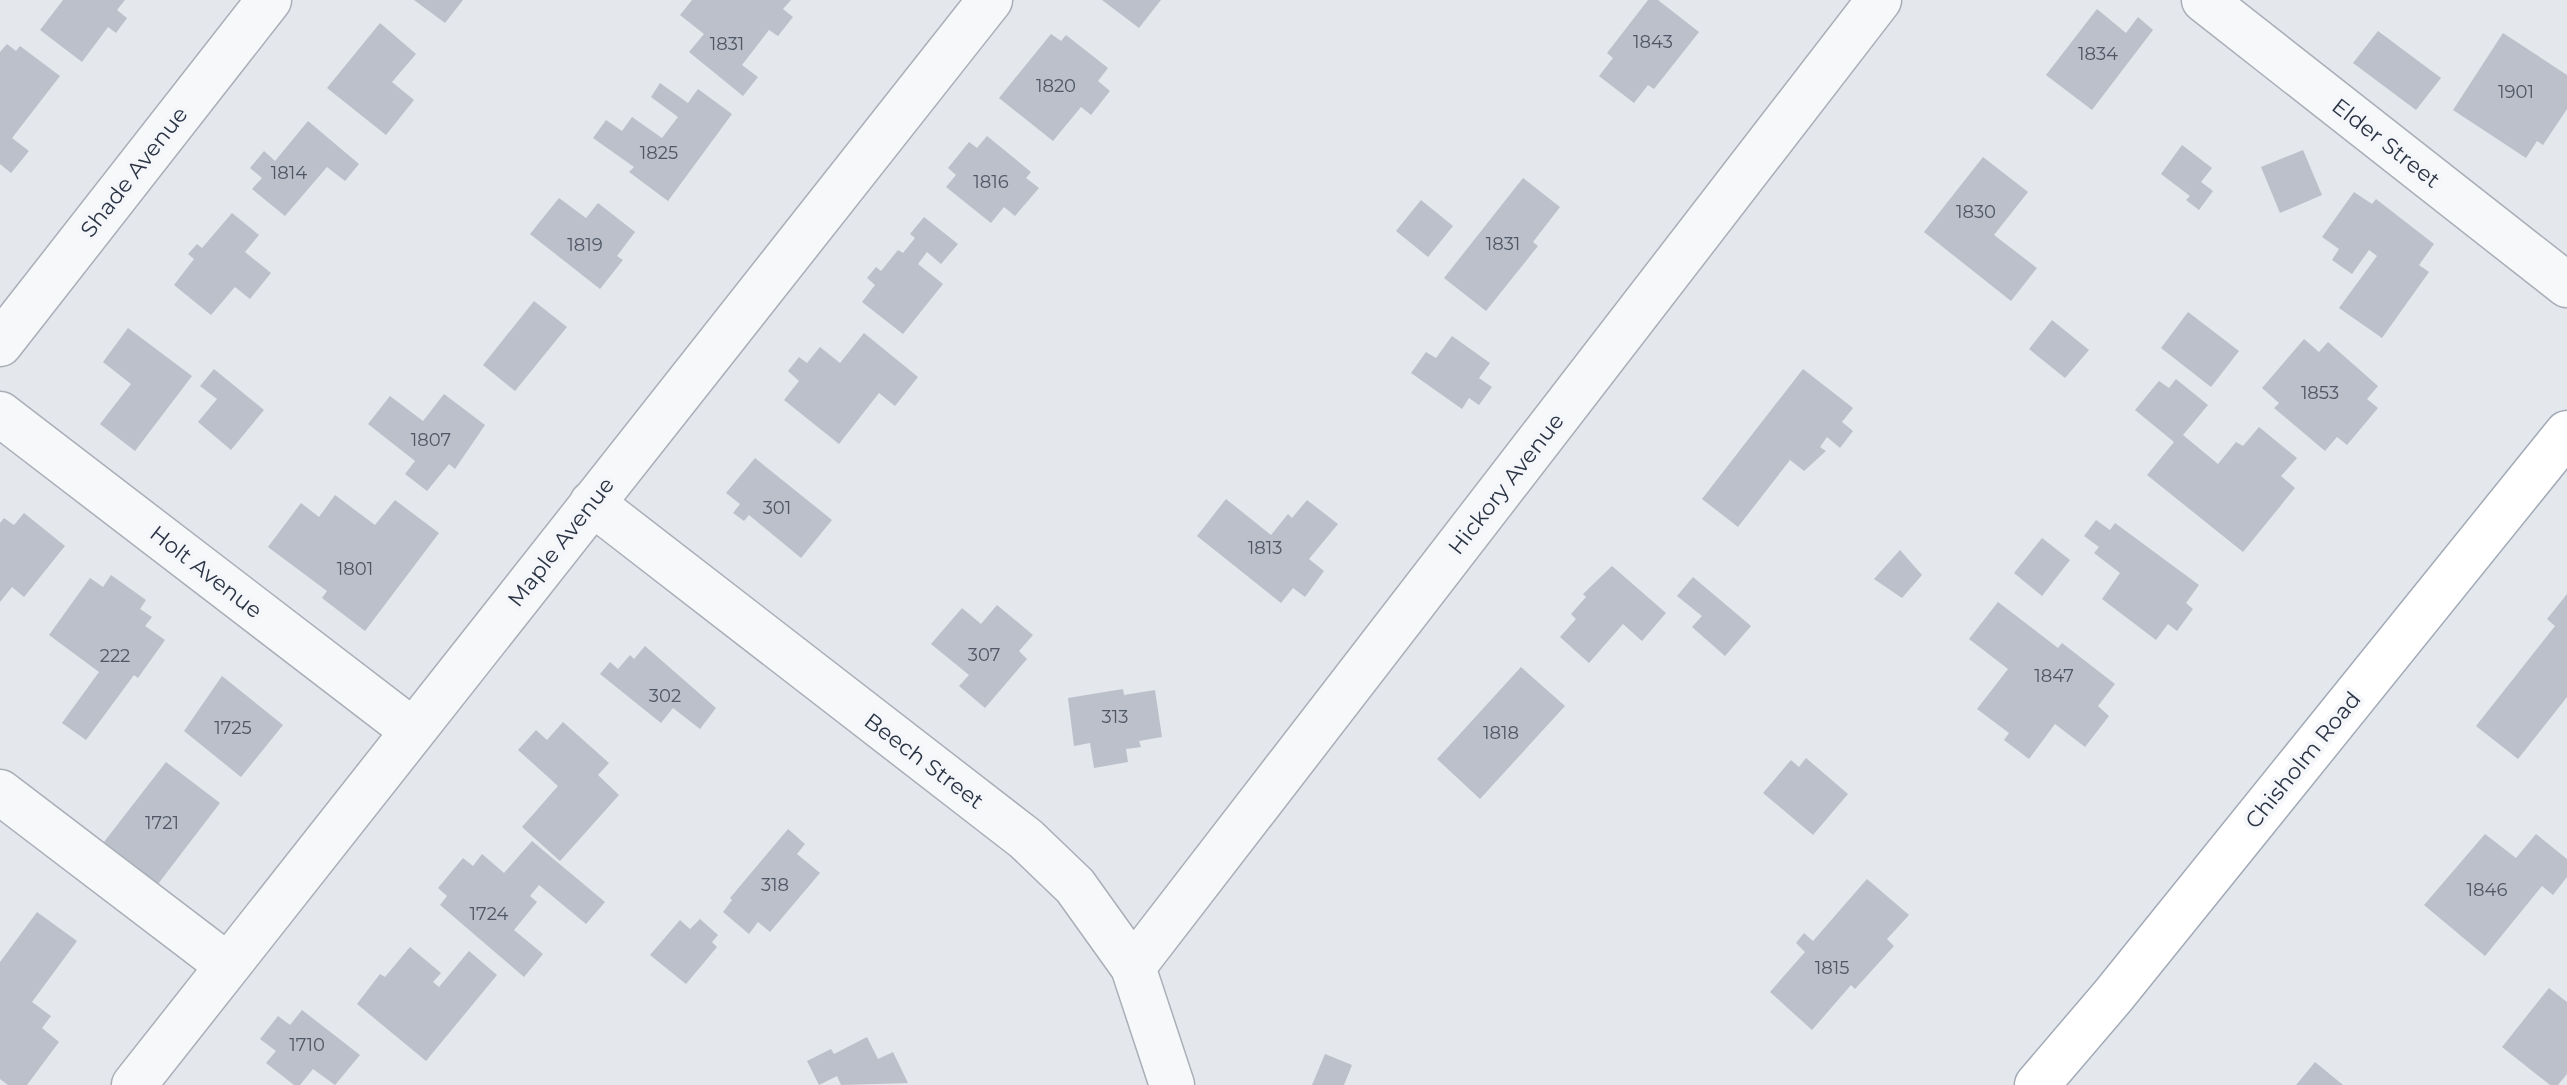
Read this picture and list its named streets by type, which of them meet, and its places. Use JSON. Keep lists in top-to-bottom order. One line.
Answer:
{"streets":{"main road":["Chisholm Road"],"street":["Elder Street","Shade Avenue","Hickory Avenue","Maple Avenue","Holt Avenue","Beech Street"]},"crossings":[["Hickory Avenue","Beech Street"],["Maple Avenue","Holt Avenue"],["Maple Avenue","Beech Street"]],"house_numbers":["1843","1831","1834","1820","1901","1825","1814","1816","1830","1831","1819","1853","1807","301","1813","1801","307","222","1847","302","313","1725","1818","1721","318","1846","1724","1815","1710"]}
